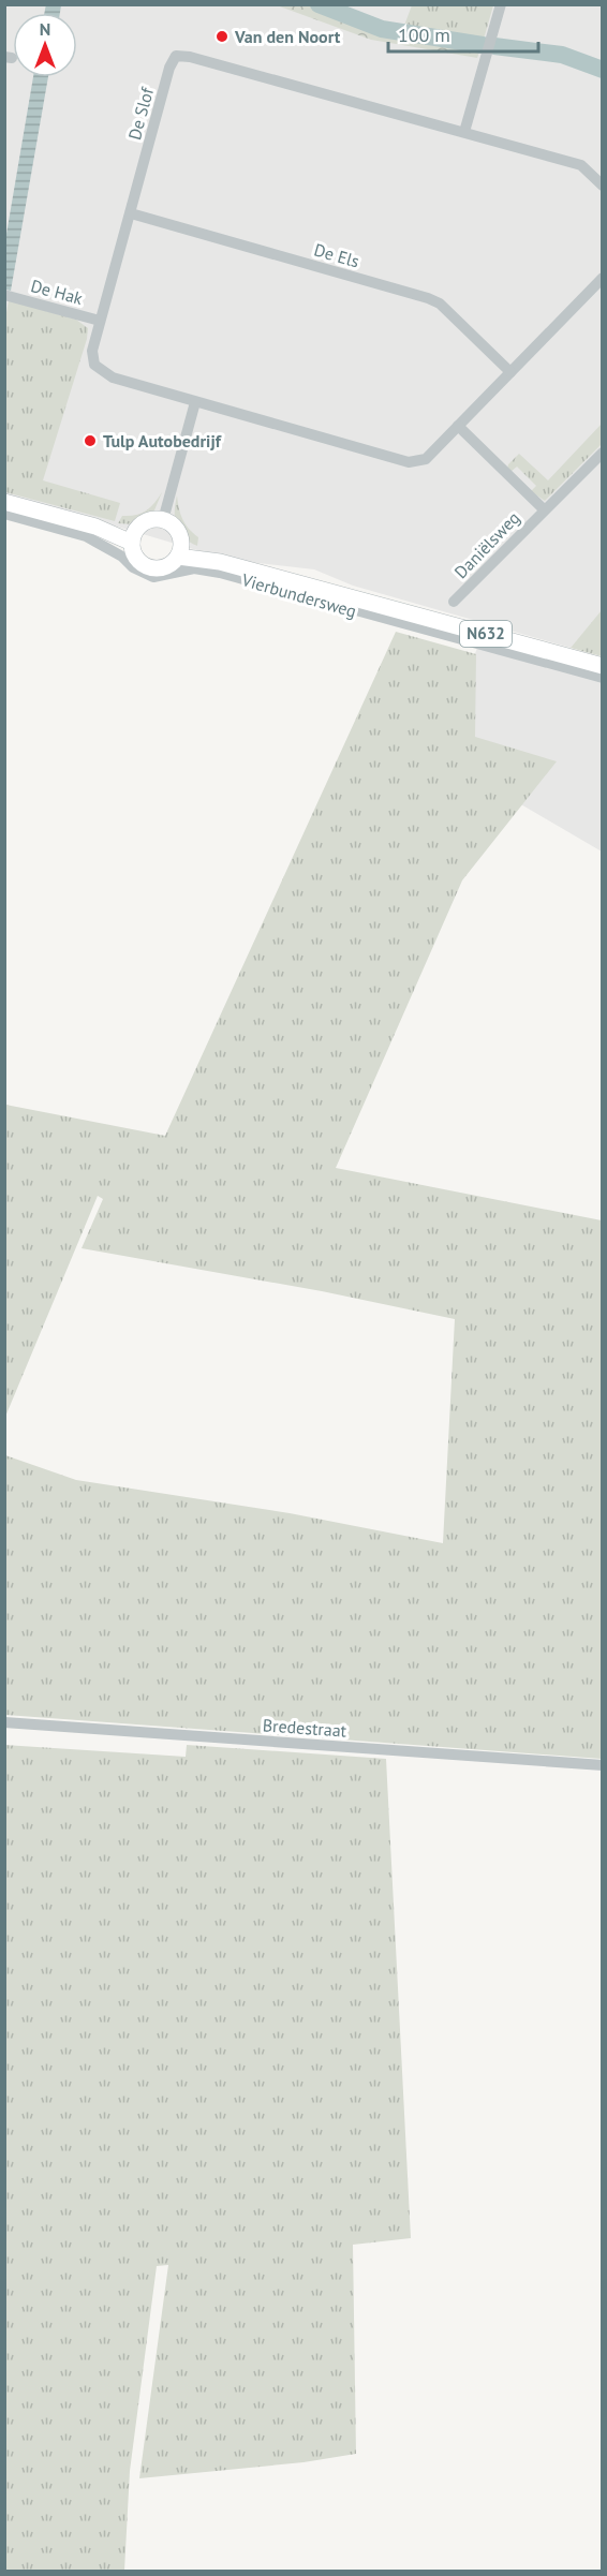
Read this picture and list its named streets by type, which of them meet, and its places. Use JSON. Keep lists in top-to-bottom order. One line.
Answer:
{"streets":{"main road":["Vierbundersweg","N632"],"street":["De Slof","De Els","De Hak","Daniëlsweg","Bredestraat"]},"crossings":[["De Slof","De Els"],["De Slof","De Hak"],["De Slof","Daniëlsweg"],["Vierbundersweg","N632"]],"places":["Van den Noort","Tulp Autobedrijf"],"scale_bar":"100 m","north":"top"}
